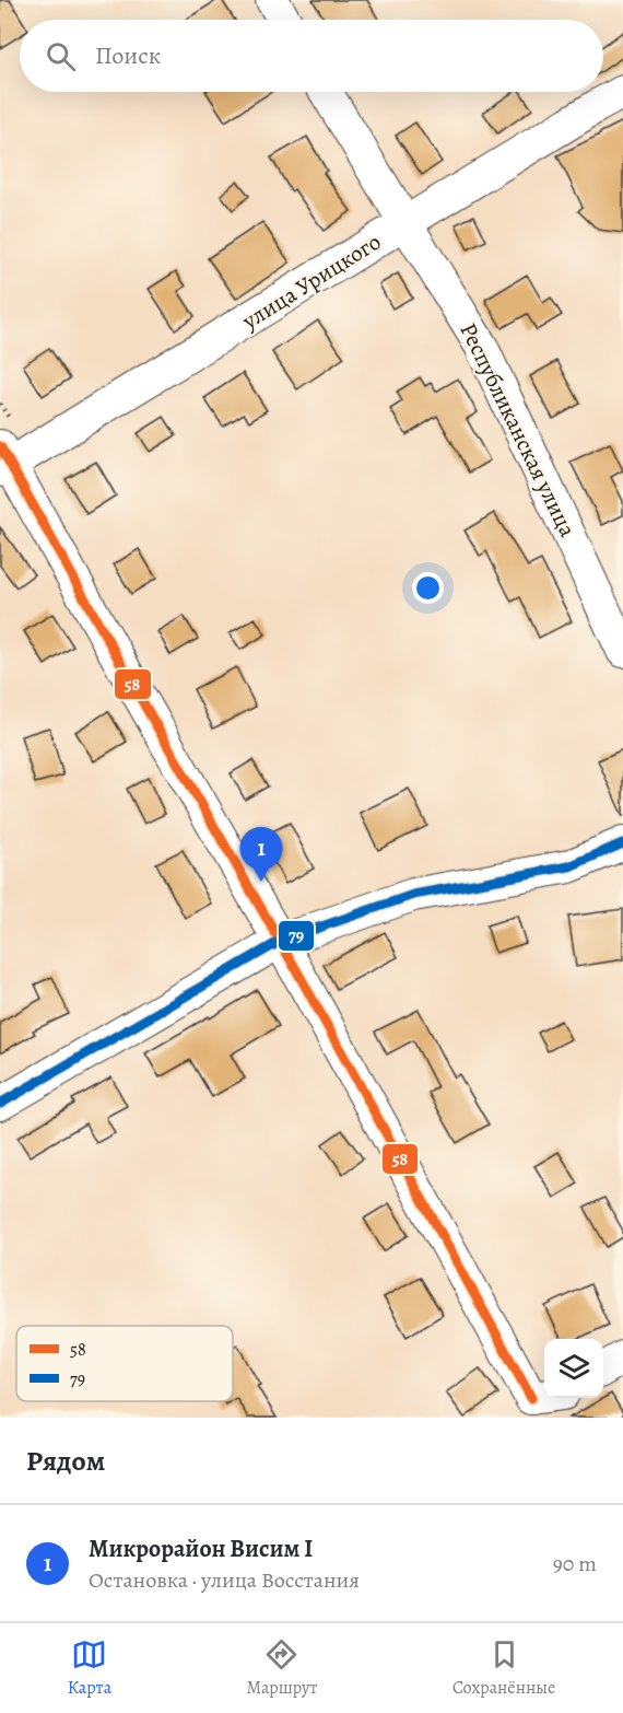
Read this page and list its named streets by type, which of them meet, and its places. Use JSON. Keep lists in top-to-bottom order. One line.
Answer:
{"streets":{"street":["улица Урицкого","Республиканская улица"]},"crossings":[["улица Урицкого","Республиканская улица"]],"lines":["transit line 58","transit line 79"],"legend":["58","79"],"page":{"search":"Поиск","pins":"1","heading":"Рядом","list":[{"mark":"1","name":"Микрорайон Висим I","note":"Остановка · улица Восстания","value":"90 m"}],"nav":["Карта","Маршрут","Сохранённые"]}}
